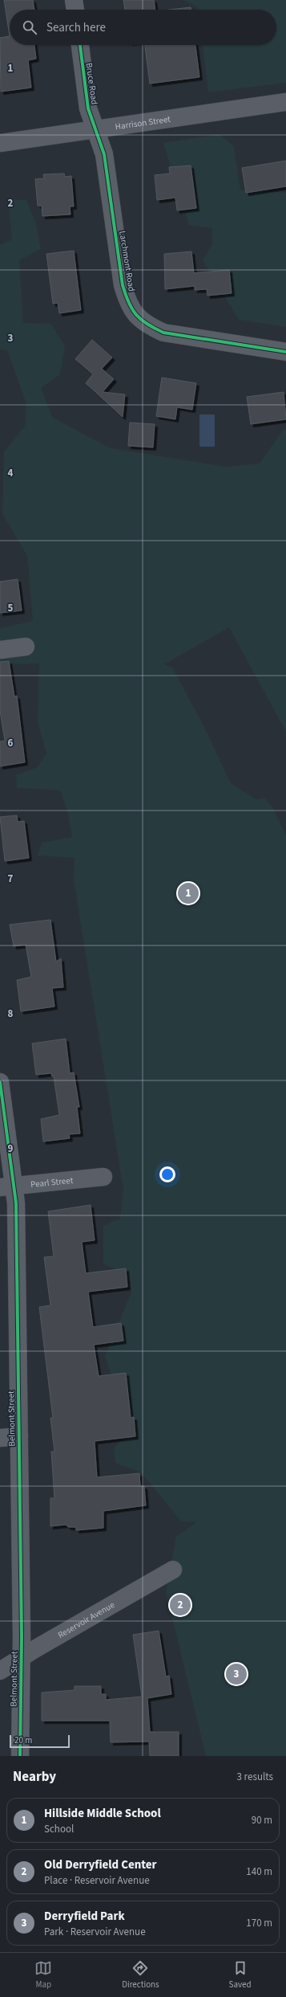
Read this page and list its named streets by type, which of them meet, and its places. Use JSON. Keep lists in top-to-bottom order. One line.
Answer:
{"streets":{"street":["Bruce Road","Harrison Street","Larchmont Road","Pearl Street","Belmont Street","Reservoir Avenue"]},"crossings":[["Bruce Road","Harrison Street"],["Bruce Road","Larchmont Road"],["Harrison Street","Larchmont Road"],["Pearl Street","Belmont Street"],["Belmont Street","Reservoir Avenue"]],"scale_bar":"20 m","page":{"search":"Search here","pins":["1","2","3"],"scale":"20 m","heading":["Nearby","3 results"],"list":[{"mark":"1","name":"Hillside Middle School","note":"School","value":"90 m"},{"mark":"2","name":"Old Derryfield Center","note":"Place · Reservoir Avenue","value":"140 m"},{"mark":"3","name":"Derryfield Park","note":"Park · Reservoir Avenue","value":"170 m"}],"nav":["Map","Directions","Saved"]},"grid":{"rows":["1","2","3","4","5","6","7","8","9"]}}
